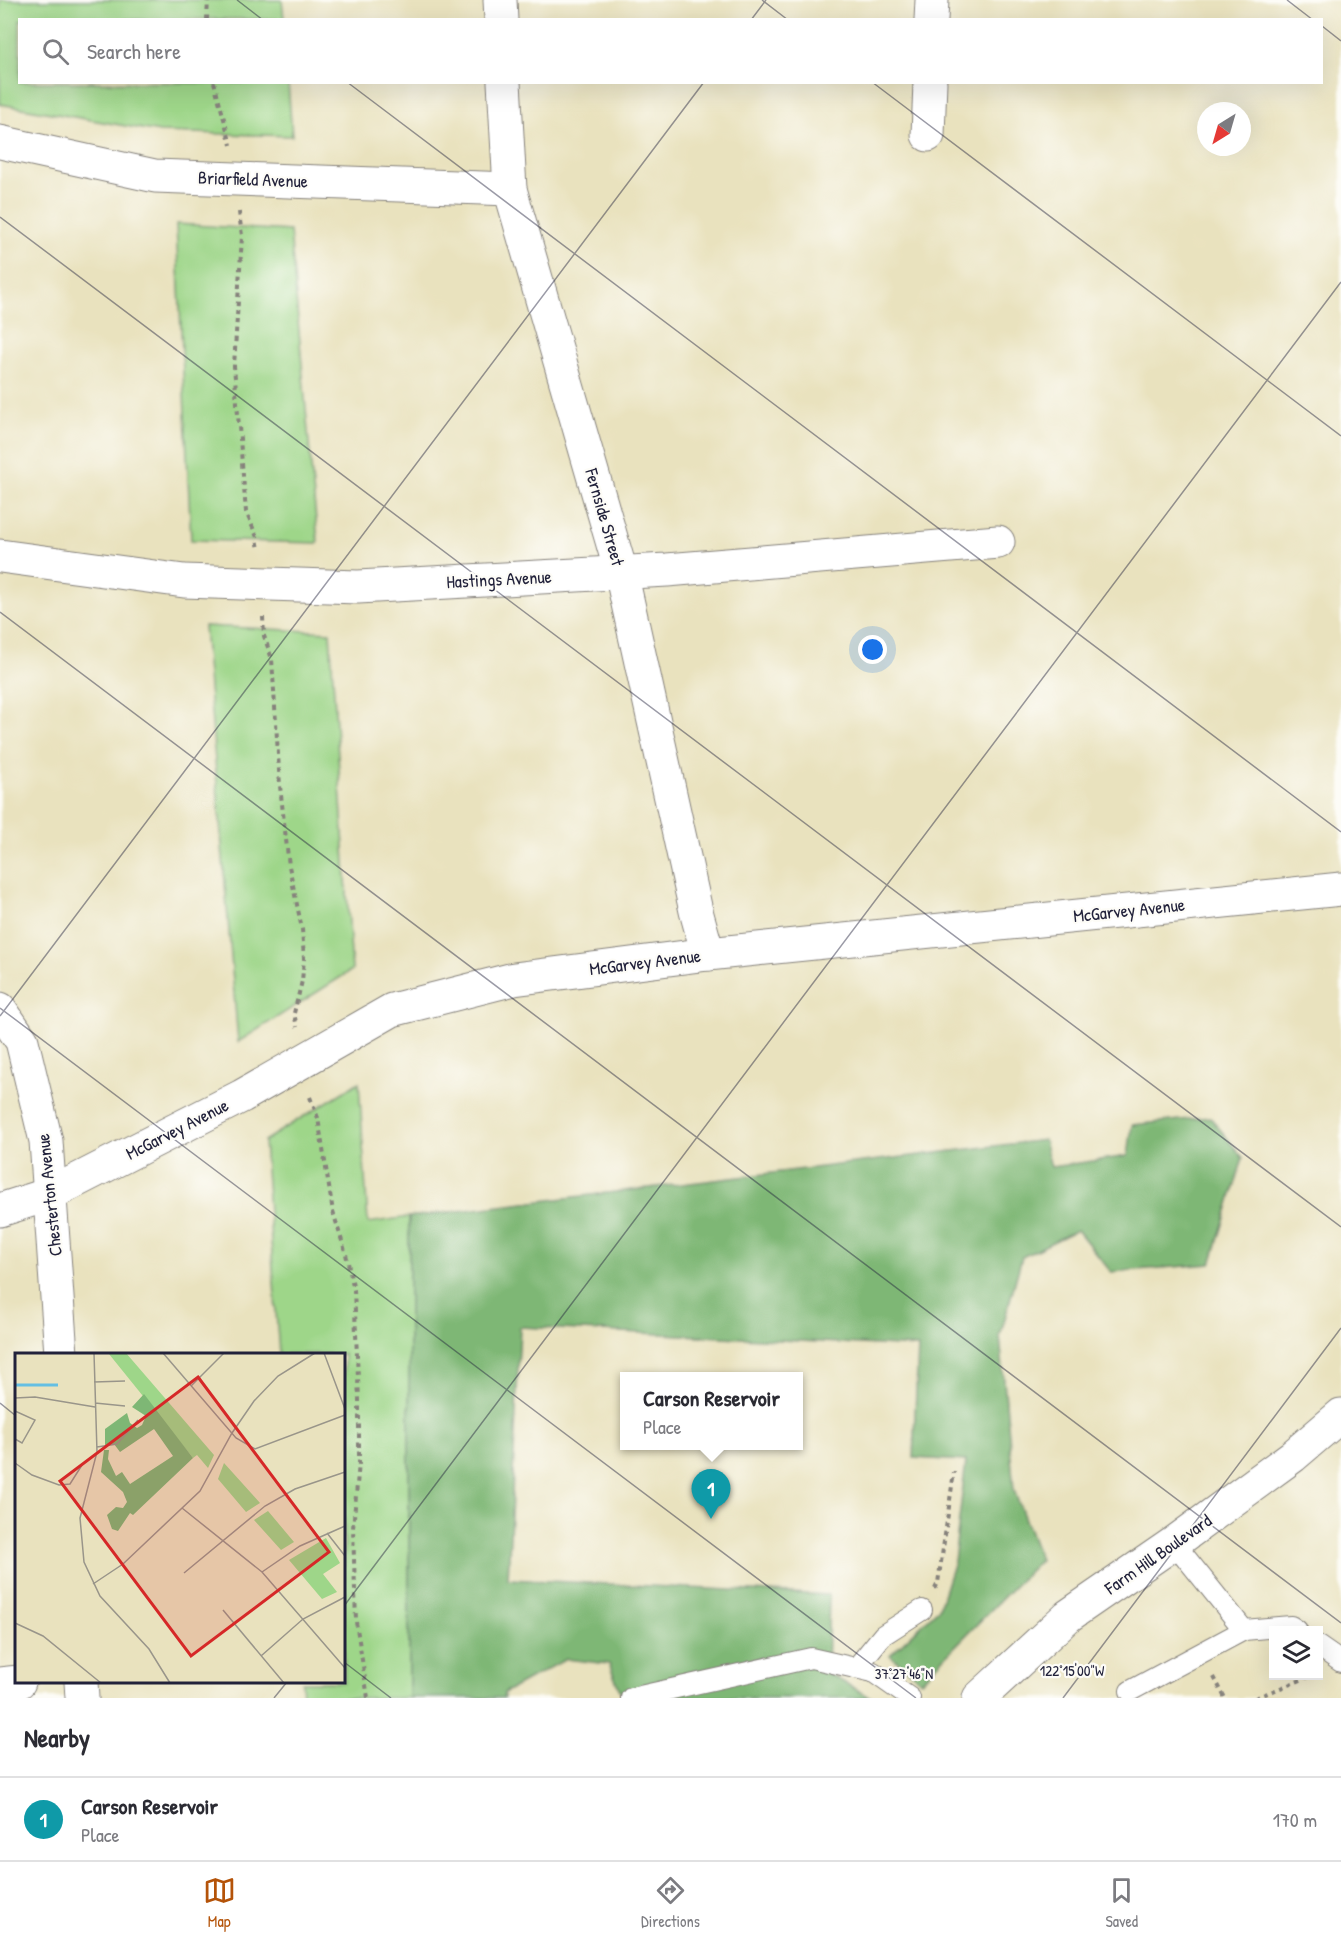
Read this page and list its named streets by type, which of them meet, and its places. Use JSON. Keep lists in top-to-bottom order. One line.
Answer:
{"streets":{"street":["Briarfield Avenue","Fernside Street","Hastings Avenue","McGarvey Avenue","Chesterton Avenue","Farm Hill Boulevard"]},"crossings":[["Briarfield Avenue","Fernside Street"],["Fernside Street","Hastings Avenue"],["Fernside Street","McGarvey Avenue"],["McGarvey Avenue","Chesterton Avenue"]],"north":"bottom left","page":{"search":"Search here","popup":["Carson Reservoir","Place"],"pins":"1","heading":"Nearby","list":[{"mark":"1","name":"Carson Reservoir","note":"Place","value":"170 m"}],"nav":["Map","Directions","Saved"]},"coordinates":["122°15'00\"W","37°27'46\"N"]}
